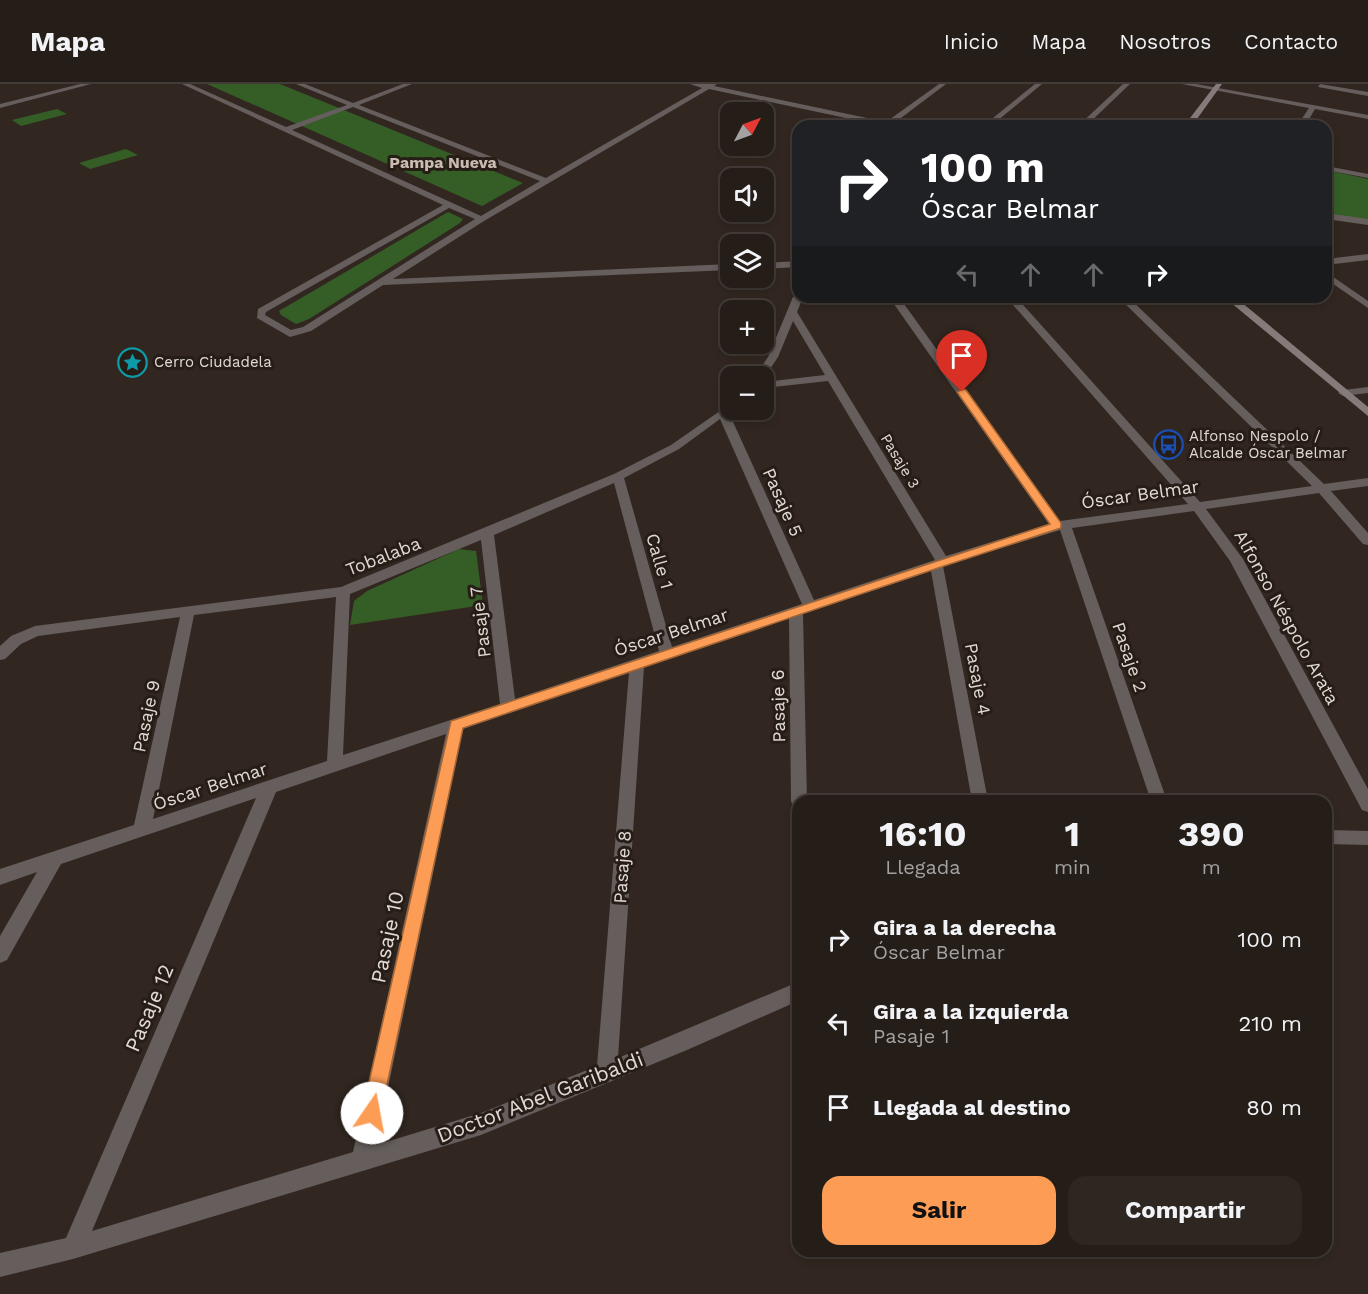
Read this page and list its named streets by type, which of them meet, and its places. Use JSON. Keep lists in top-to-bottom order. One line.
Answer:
{"streets":{"street":["Pasaje 3","Óscar Belmar","Pasaje 5","Tobalaba","Calle 1","Alfonso Néspolo Arata","Pasaje 7","Pasaje 2","Pasaje 4","Pasaje 6","Pasaje 9","Pasaje 8","Pasaje 10","Pasaje 12","Doctor Abel Garibaldi"]},"crossings":[["Pasaje 3","Óscar Belmar"],["Pasaje 3","Pasaje 4"],["Óscar Belmar","Pasaje 5"],["Óscar Belmar","Calle 1"],["Óscar Belmar","Alfonso Néspolo Arata"],["Óscar Belmar","Pasaje 7"],["Óscar Belmar","Pasaje 2"],["Óscar Belmar","Pasaje 4"],["Óscar Belmar","Pasaje 6"],["Óscar Belmar","Pasaje 9"],["Óscar Belmar","Pasaje 8"],["Óscar Belmar","Pasaje 10"],["Óscar Belmar","Pasaje 12"],["Pasaje 5","Pasaje 6"],["Tobalaba","Calle 1"],["Tobalaba","Pasaje 7"],["Tobalaba","Pasaje 9"],["Pasaje 8","Doctor Abel Garibaldi"],["Pasaje 10","Doctor Abel Garibaldi"],["Pasaje 12","Doctor Abel Garibaldi"]],"districts":["Pampa Nueva"],"places":{"place":["Cerro Ciudadela"],"bus stop":["Alfonso Nespolo / Alcalde Óscar Belmar"]},"north":"top right","page":{"header":"Mapa","nav":["Inicio","Mapa","Nosotros","Contacto"],"map_buttons":["+","−"],"turn":["100 m","Óscar Belmar"],"eta":["16:10","Llegada","1","min","390","m"],"list":[{"name":"Gira a la derecha","note":"Óscar Belmar","value":"100 m"},{"name":"Gira a la izquierda","note":"Pasaje 1","value":"210 m"},{"name":"Llegada al destino","value":"80 m"}],"buttons":["Salir","Compartir"]}}
